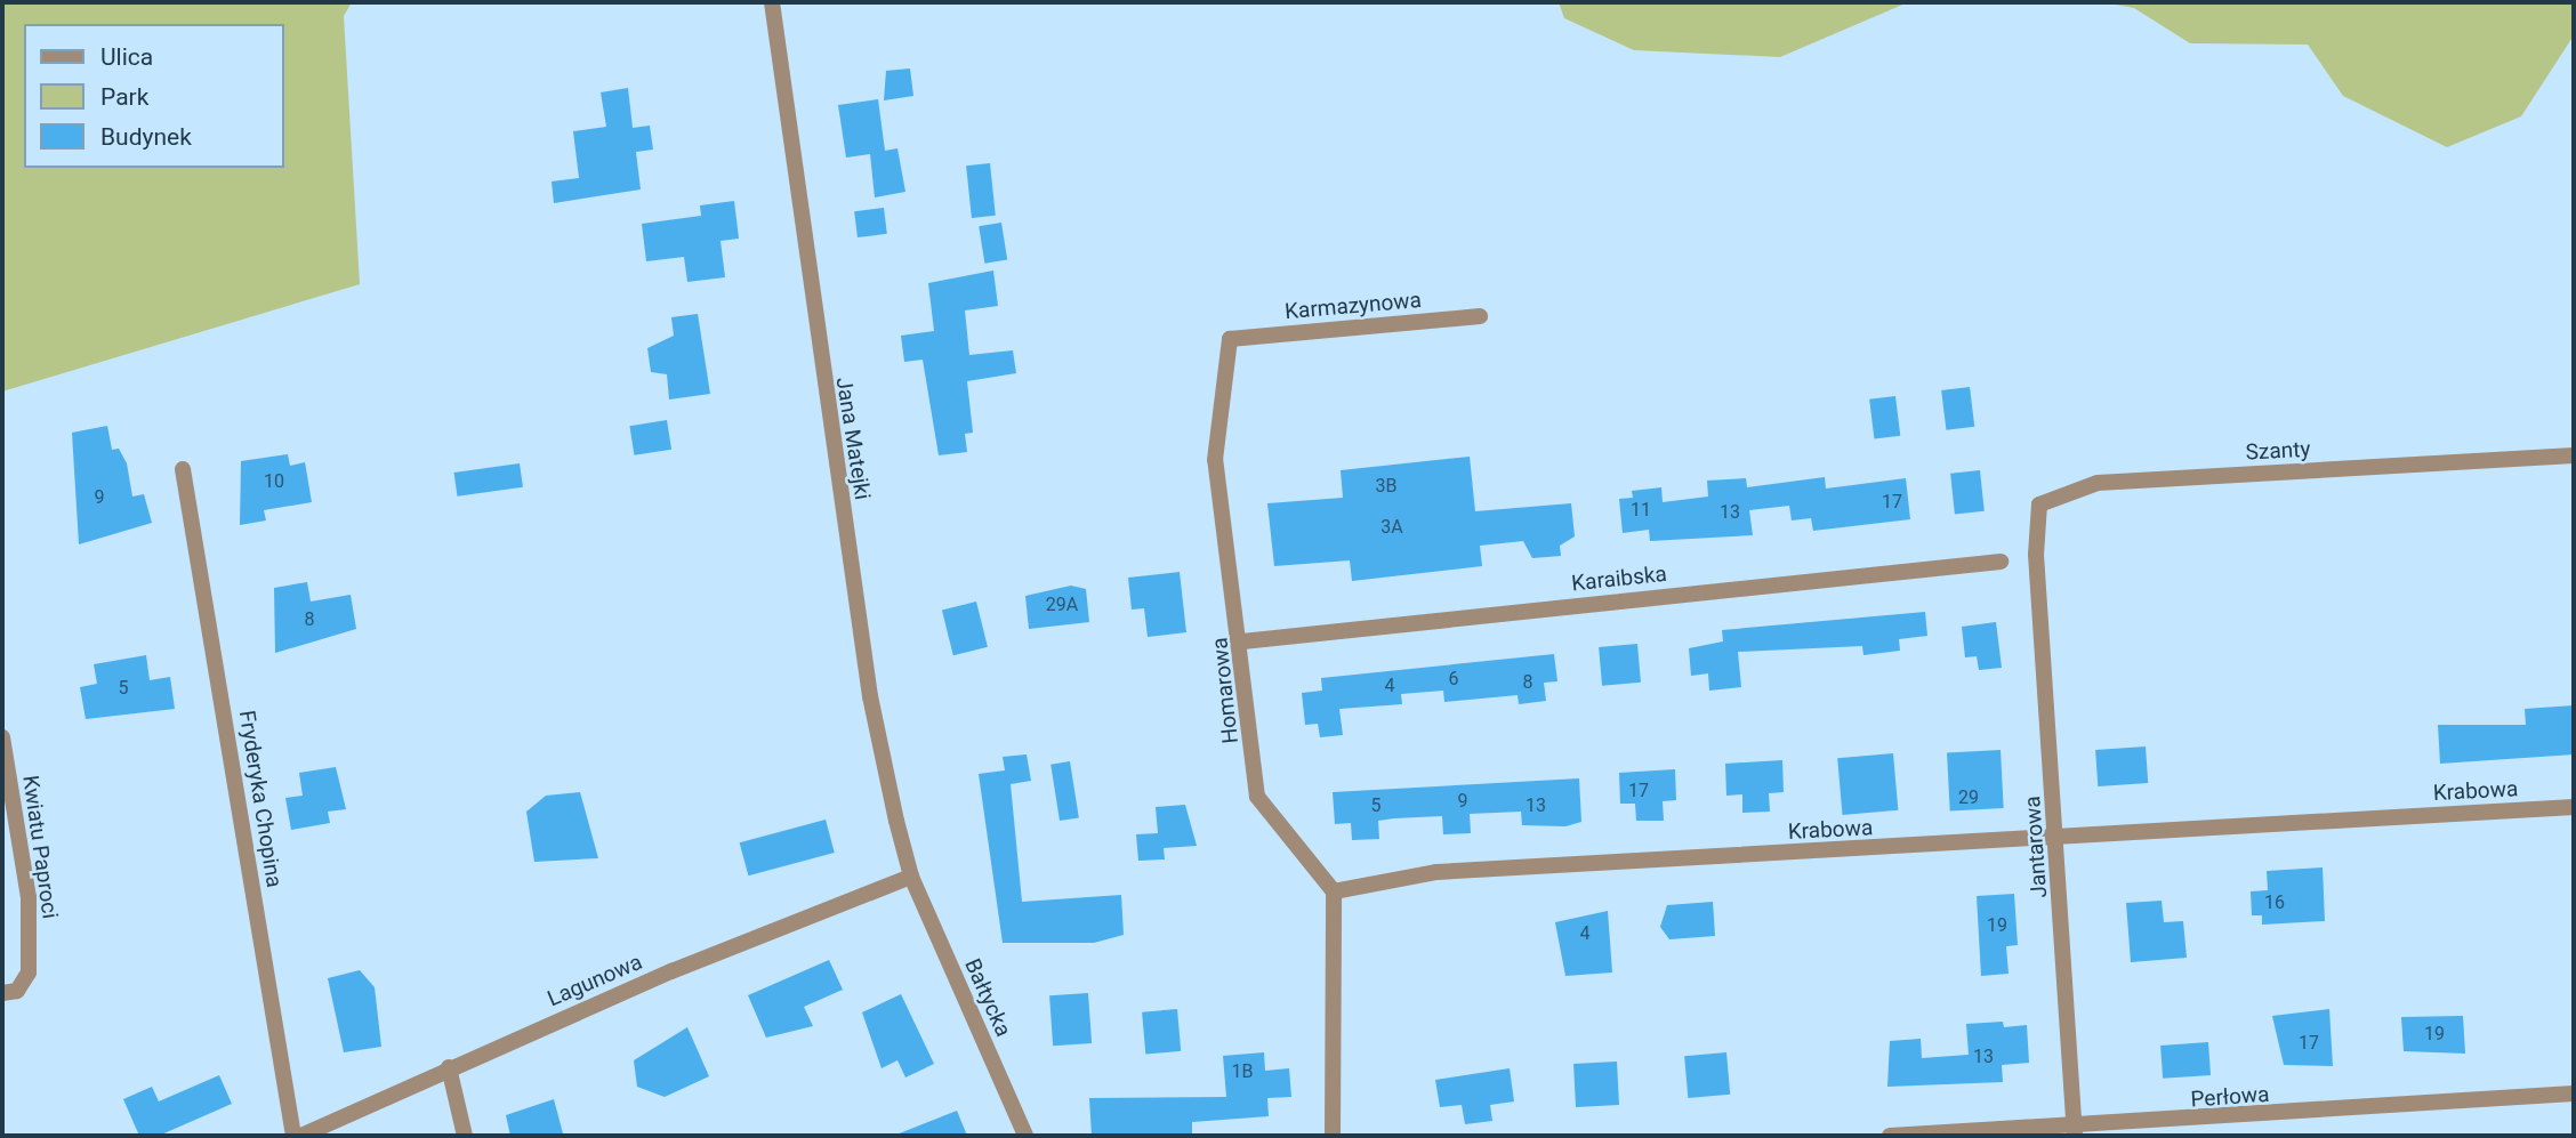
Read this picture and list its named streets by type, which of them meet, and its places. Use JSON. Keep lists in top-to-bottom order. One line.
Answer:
{"streets":{"street":["Karmazynowa","Jana Matejki","Szanty","Karaibska","Homarowa","Krabowa","Fryderyka Chopina","Kwiatu Paproci","Jantarowa","Lagunowa","Bałtycka","Perłowa"]},"crossings":[["Karmazynowa","Homarowa"],["Jana Matejki","Lagunowa"],["Jana Matejki","Bałtycka"],["Szanty","Jantarowa"],["Karaibska","Homarowa"],["Homarowa","Krabowa"],["Krabowa","Jantarowa"],["Jantarowa","Perłowa"],["Lagunowa","Bałtycka"]],"house_numbers":["10","3B","9","17","11","13","3A","29A","8","6","8","4","5","17","29","9","5","13","16","19","4","19","17","13","1B"],"legend":["Ulica","Park","Budynek"]}
